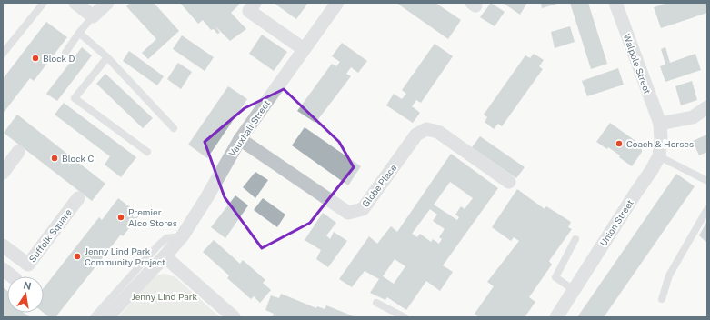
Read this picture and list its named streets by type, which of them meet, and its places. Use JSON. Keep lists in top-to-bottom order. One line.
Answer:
{"streets":{"street":["Walpole Street","Vauxhall Street","Globe Place","Union Street","Suffolk Square"]},"crossings":[["Walpole Street","Union Street"],["Vauxhall Street","Globe Place"]],"parks":["Jenny Lind Park"],"places":["Block D","Coach & Horses","Block C","Premier Alco Stores","Jenny Lind Park Community Project"],"north":"top"}
